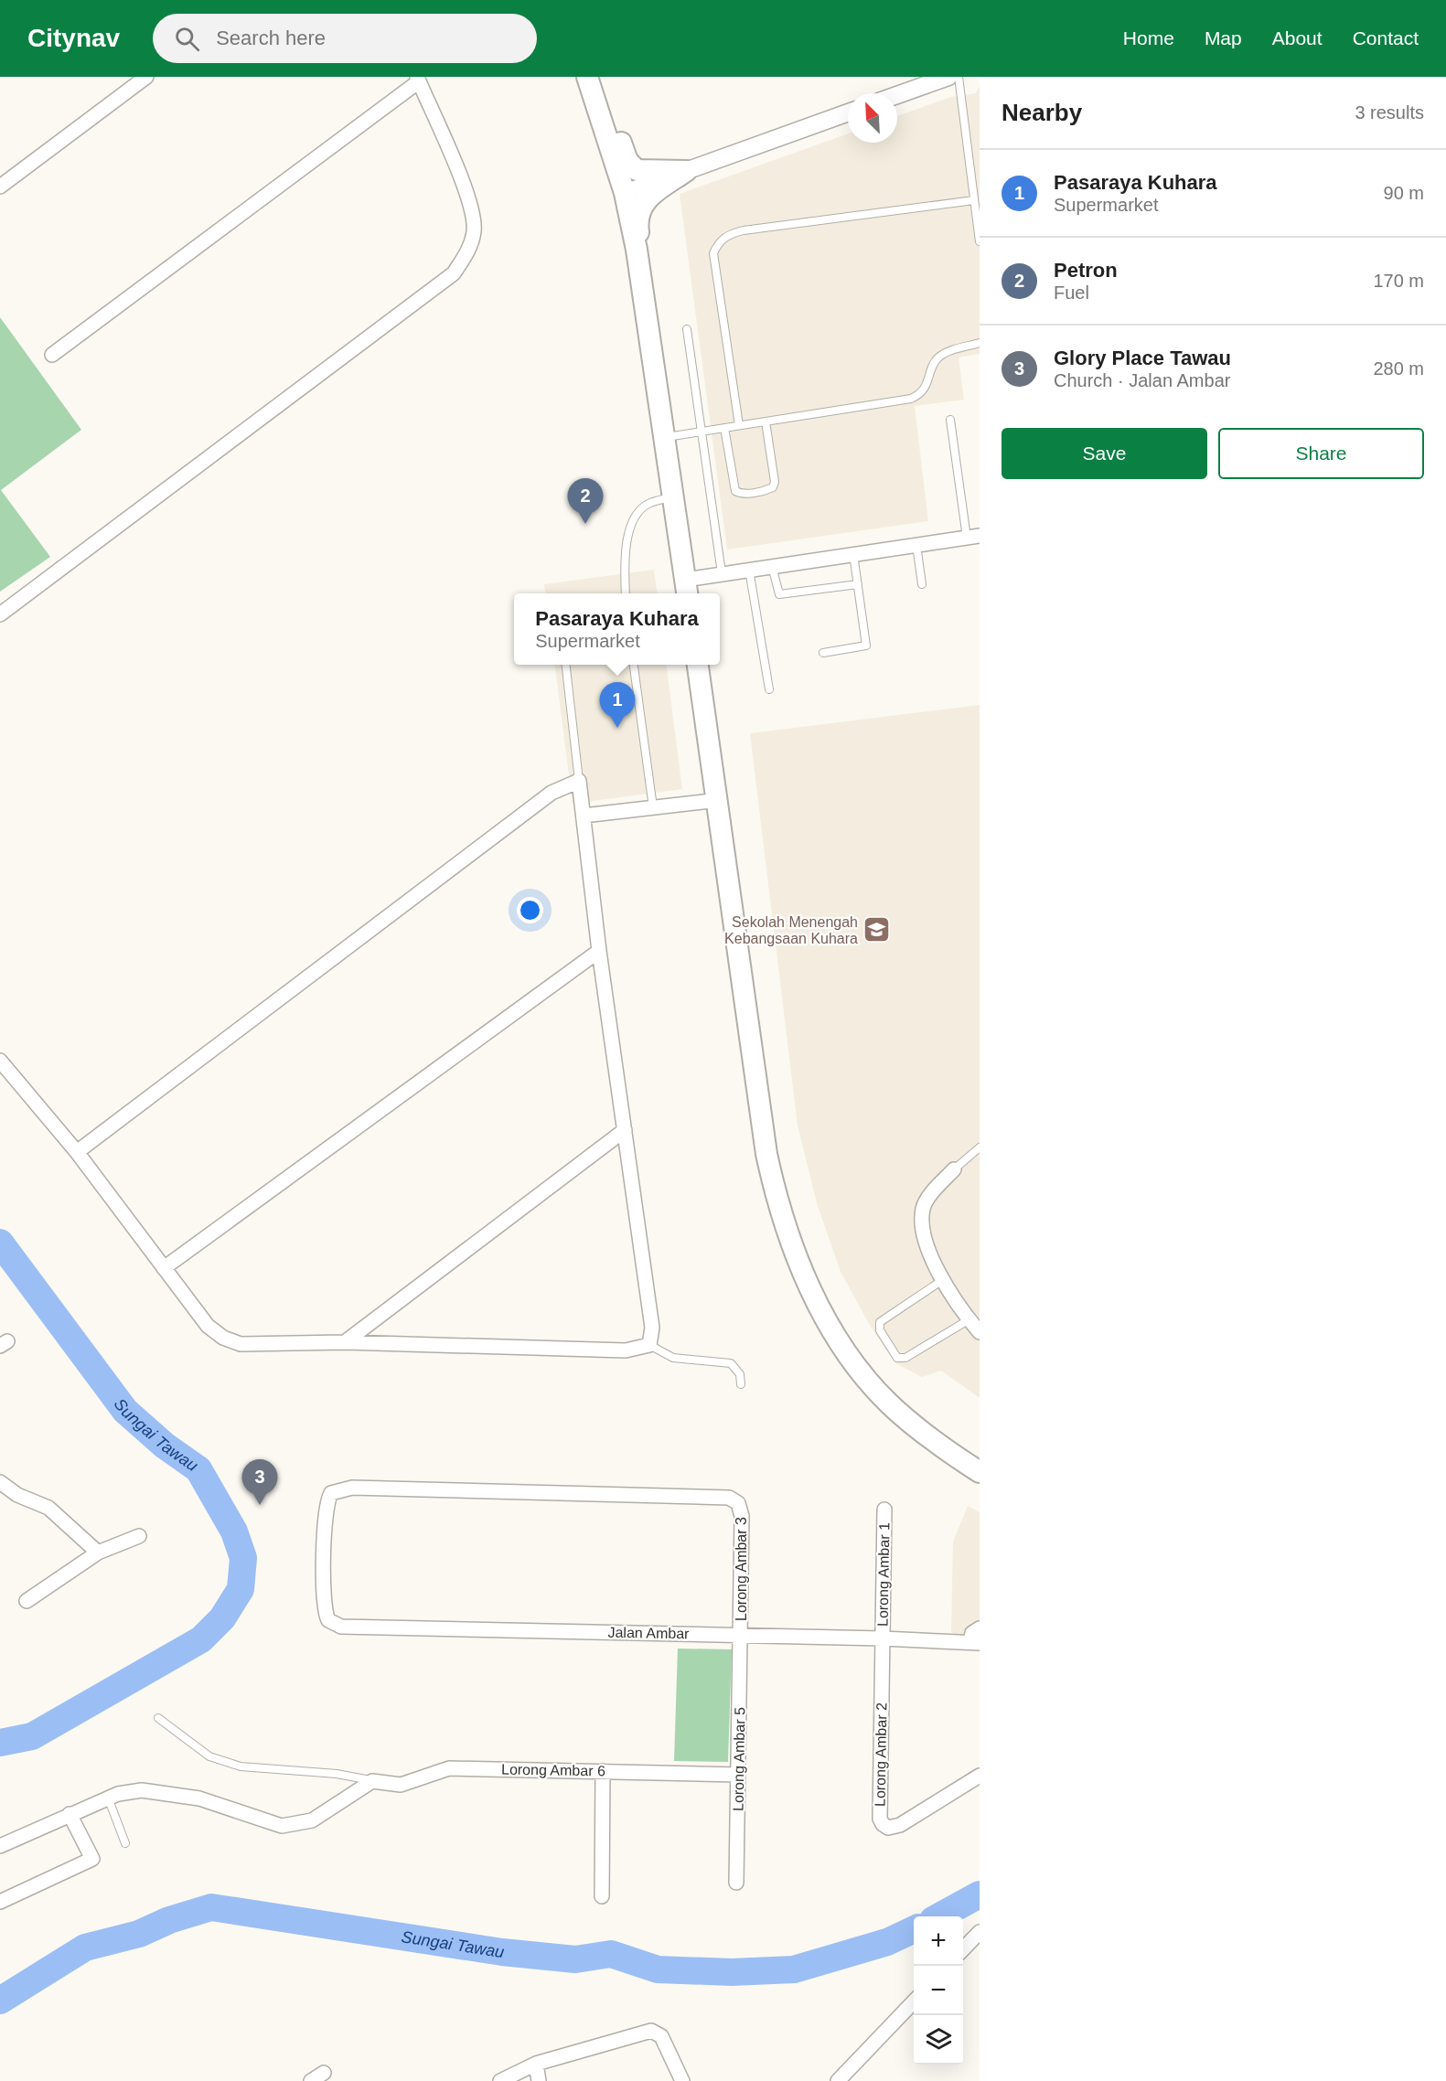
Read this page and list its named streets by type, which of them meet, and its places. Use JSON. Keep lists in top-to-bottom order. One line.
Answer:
{"streets":{"street":["Lorong Ambar 3","Lorong Ambar 1","Jalan Ambar","Lorong Ambar 2","Lorong Ambar 5","Lorong Ambar 6"]},"crossings":[["Lorong Ambar 3","Jalan Ambar"],["Lorong Ambar 3","Lorong Ambar 5"],["Lorong Ambar 1","Jalan Ambar"],["Lorong Ambar 1","Lorong Ambar 2"],["Jalan Ambar","Lorong Ambar 2"],["Jalan Ambar","Lorong Ambar 5"],["Lorong Ambar 5","Lorong Ambar 6"]],"water":["Sungai Tawau"],"places":{"school or university":["Sekolah Menengah Kebangsaan Kuhara"]},"north":"top left","page":{"header":"Citynav","search":"Search here","nav":["Home","Map","About","Contact"],"heading":["Nearby","3 results"],"list":[{"mark":"1","name":"Pasaraya Kuhara","note":"Supermarket","value":"90 m"},{"mark":"2","name":"Petron","note":"Fuel","value":"170 m"},{"mark":"3","name":"Glory Place Tawau","note":"Church · Jalan Ambar","value":"280 m"}],"buttons":["Save","Share"],"pins":["2","1","3"],"popup":["Pasaraya Kuhara","Supermarket"],"map_buttons":["+","−"]}}
